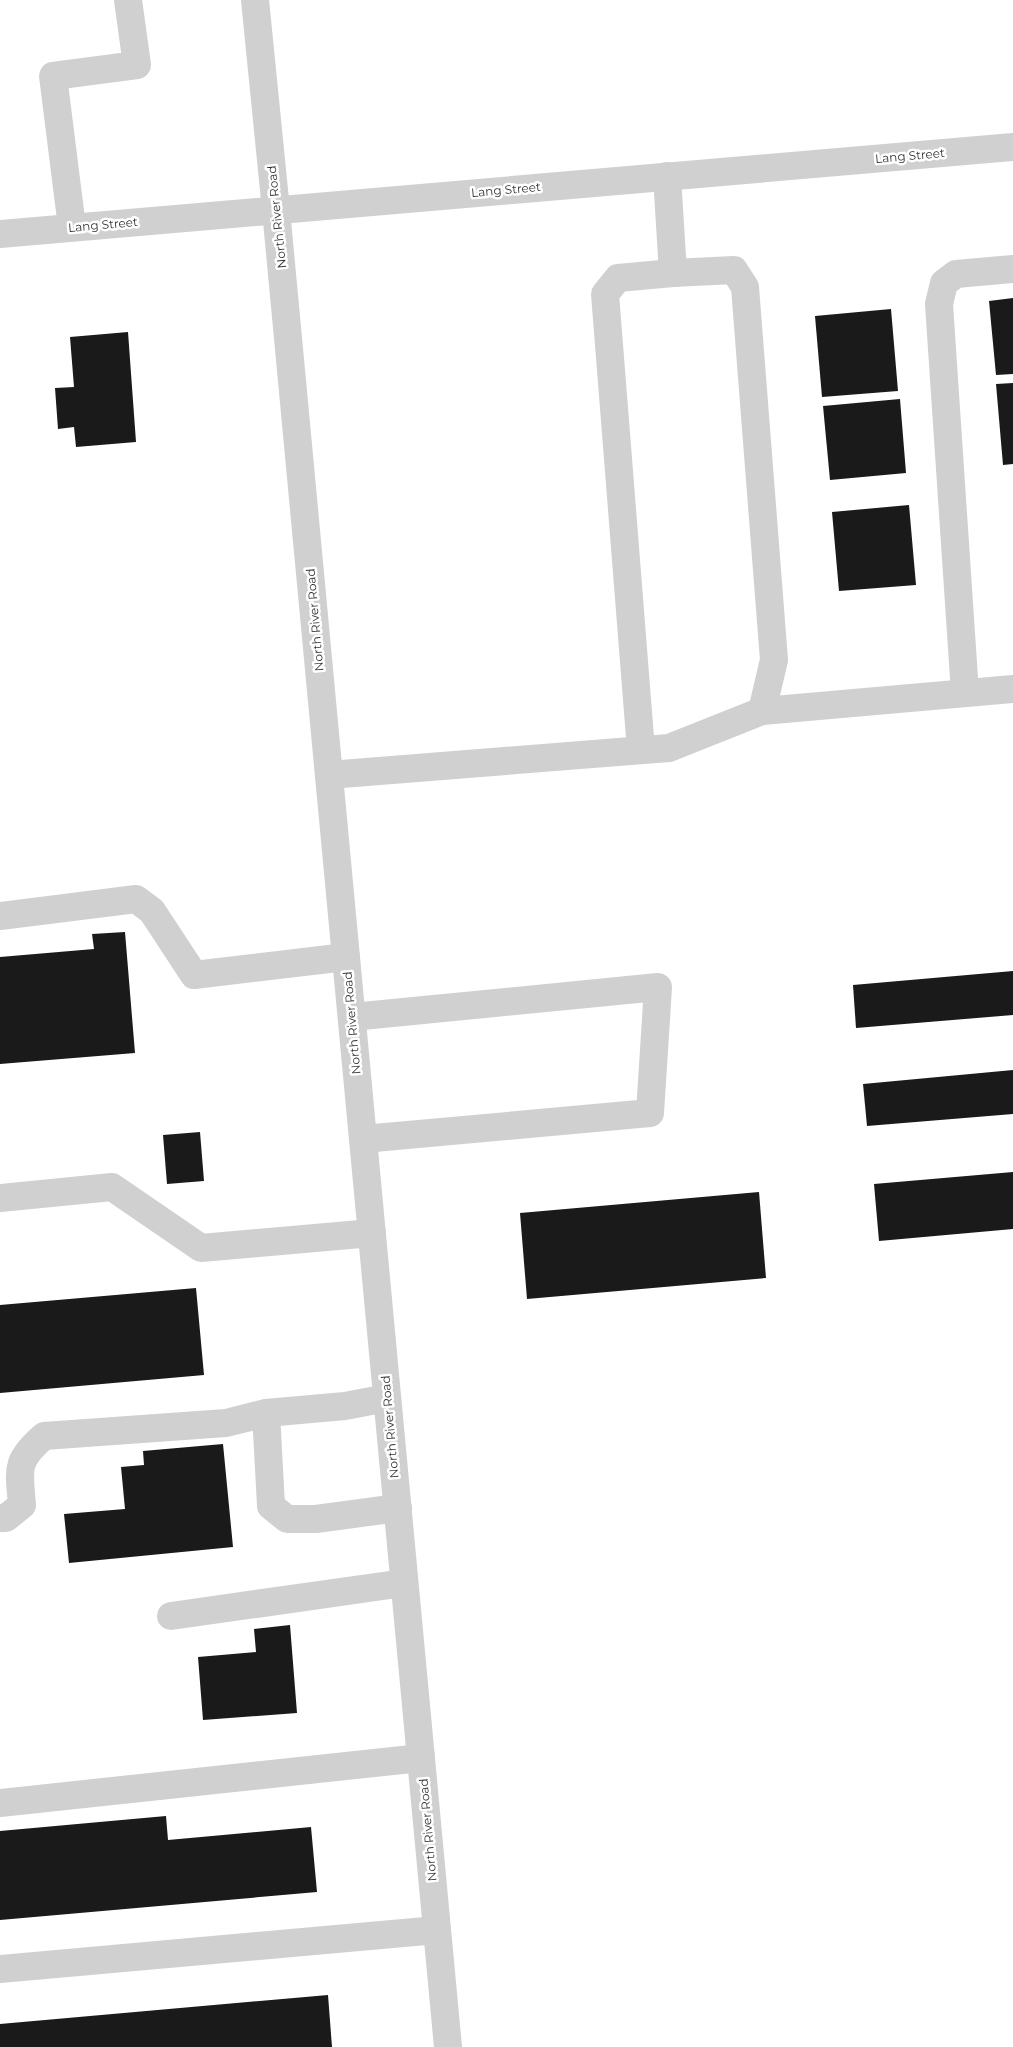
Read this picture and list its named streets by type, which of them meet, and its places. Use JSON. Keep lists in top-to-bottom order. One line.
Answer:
{"streets":{"street":["Lang Street","North River Road"]},"crossings":[["Lang Street","North River Road"]]}
